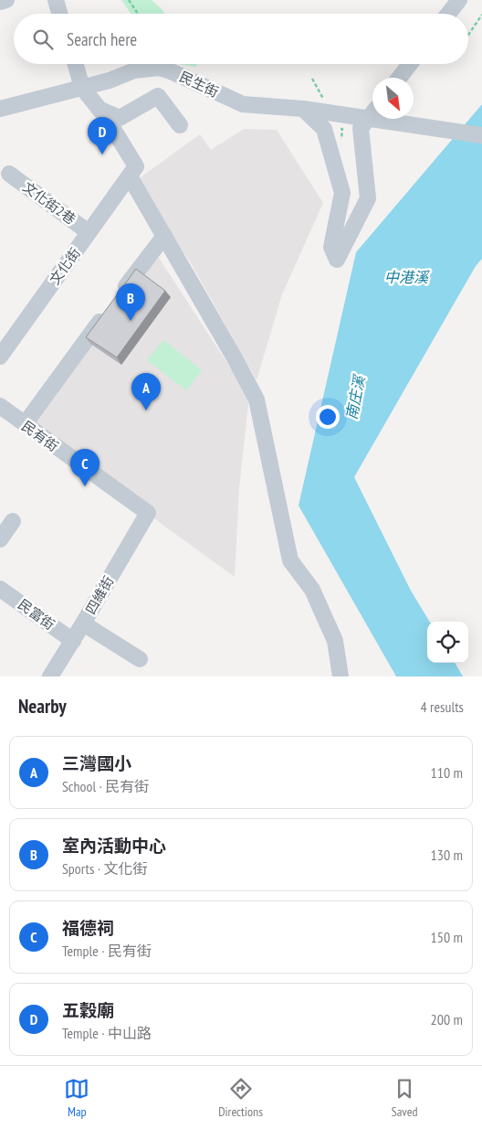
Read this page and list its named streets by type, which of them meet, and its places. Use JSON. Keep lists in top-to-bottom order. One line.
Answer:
{"streets":{"street":["民生街","文化街2巷","文化街","民有街","四維街","民富街"]},"crossings":[["文化街2巷","文化街"],["民有街","四維街"],["四維街","民富街"]],"water":["中港溪","南庄溪"],"north":"bottom right","page":{"search":"Search here","pins":["D","B","A","C"],"heading":["Nearby","4 results"],"list":[{"mark":"A","name":"三灣國小","note":"School · 民有街","value":"110 m"},{"mark":"B","name":"室內活動中心","note":"Sports · 文化街","value":"130 m"},{"mark":"C","name":"福德祠","note":"Temple · 民有街","value":"150 m"},{"mark":"D","name":"五穀廟","note":"Temple · 中山路","value":"200 m"}],"nav":["Map","Directions","Saved"]}}
